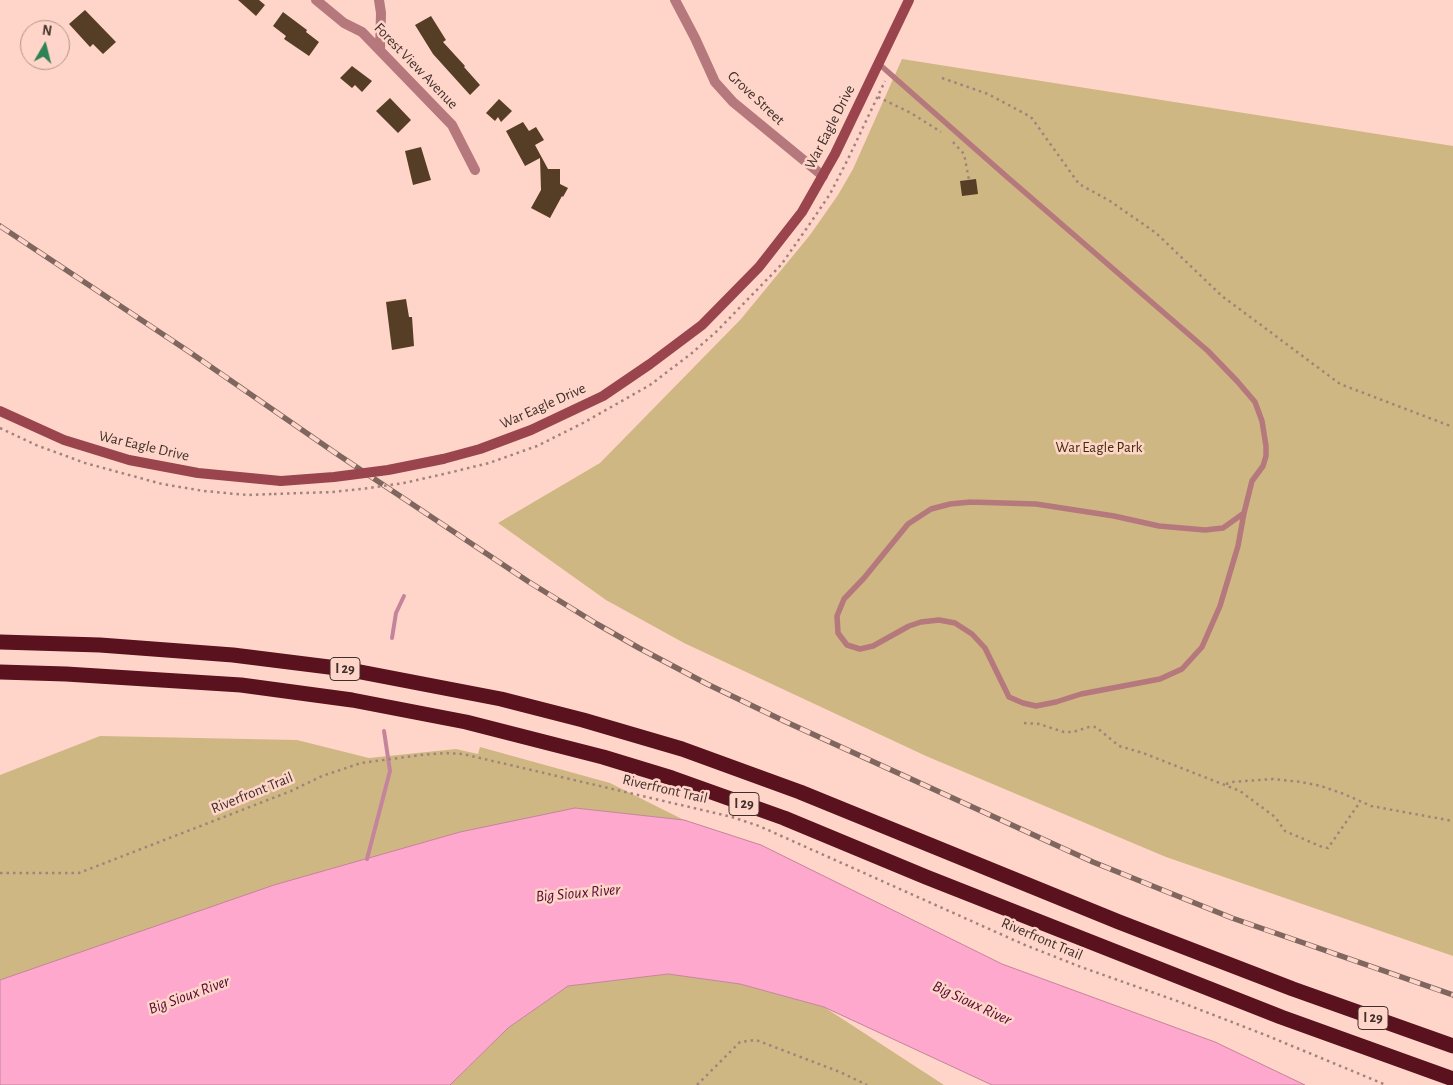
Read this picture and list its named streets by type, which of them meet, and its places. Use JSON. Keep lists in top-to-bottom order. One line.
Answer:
{"streets":{"highway":["I 29"],"main road":["War Eagle Drive"],"street":["Forest View Avenue","Grove Street"],"path":["Riverfront Trail"]},"crossings":[["Grove Street","War Eagle Drive"]],"water":["Big Sioux River"],"parks":["War Eagle Park"],"north":"top"}
